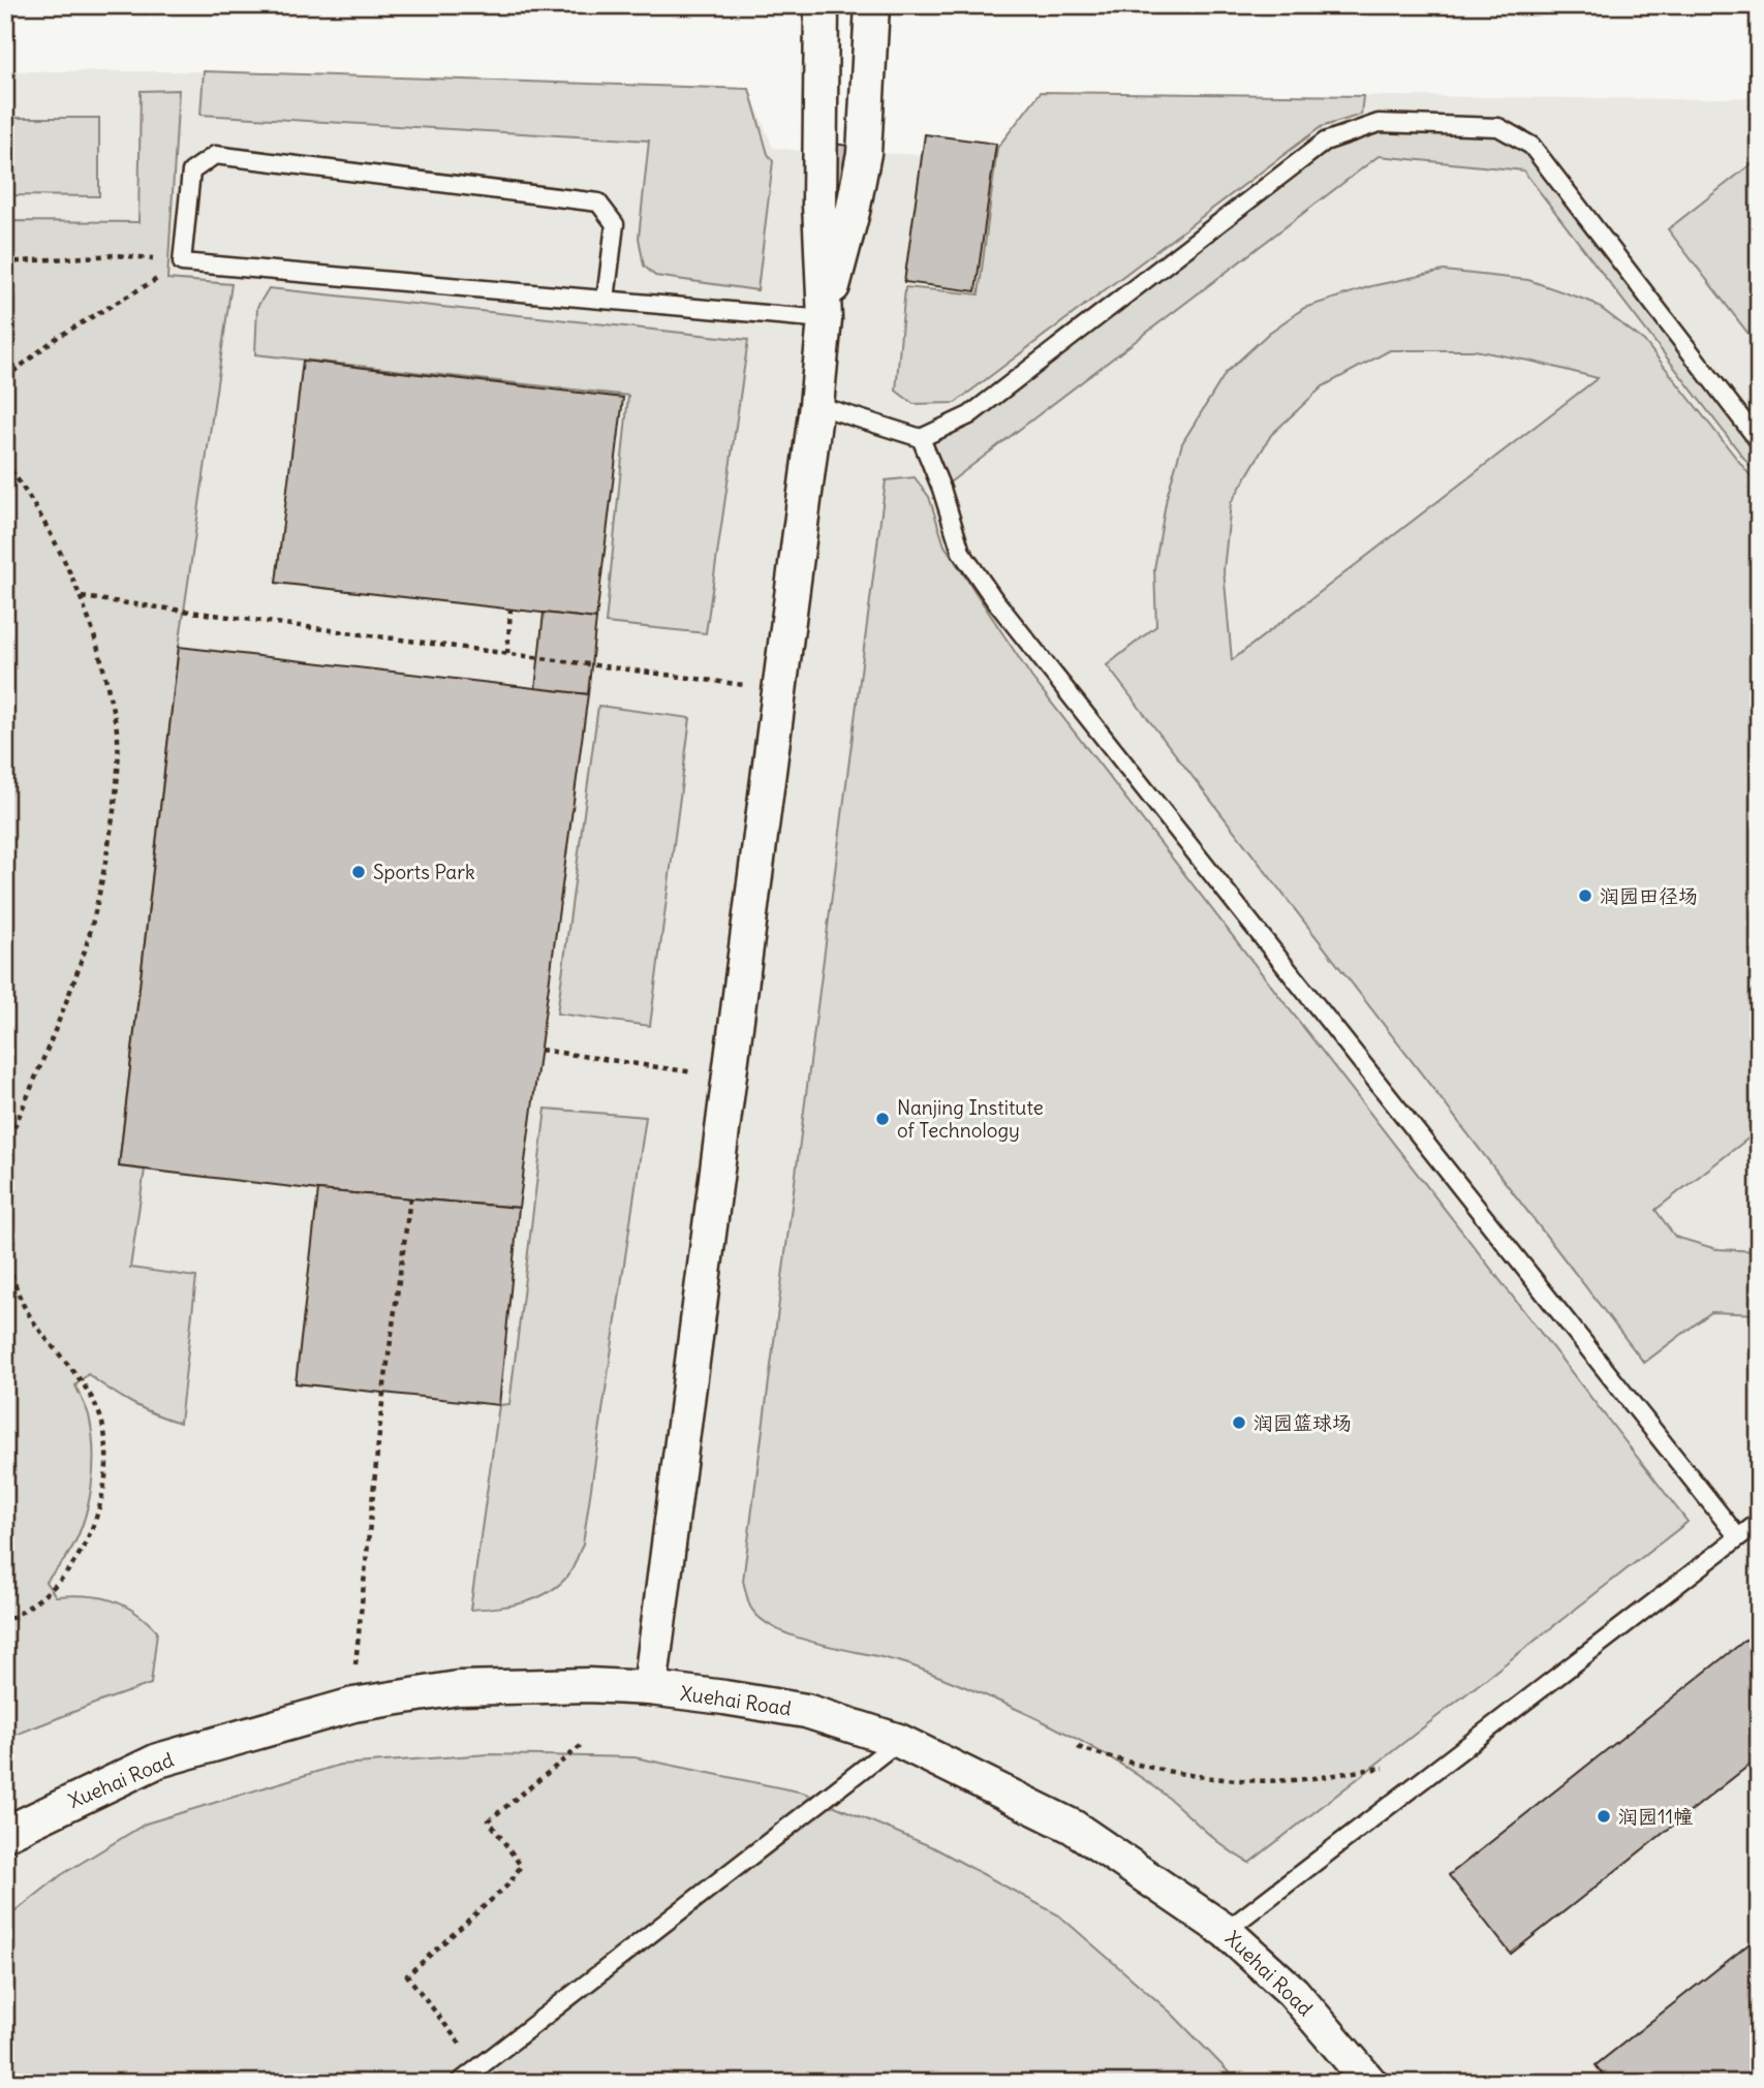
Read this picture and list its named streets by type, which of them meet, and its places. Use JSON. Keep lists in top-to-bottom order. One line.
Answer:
{"streets":{"street":["Xuehai Road"]},"places":["Sports Park","润园田径场","Nanjing Institute of Technology","润园篮球场","润园11幢"]}
